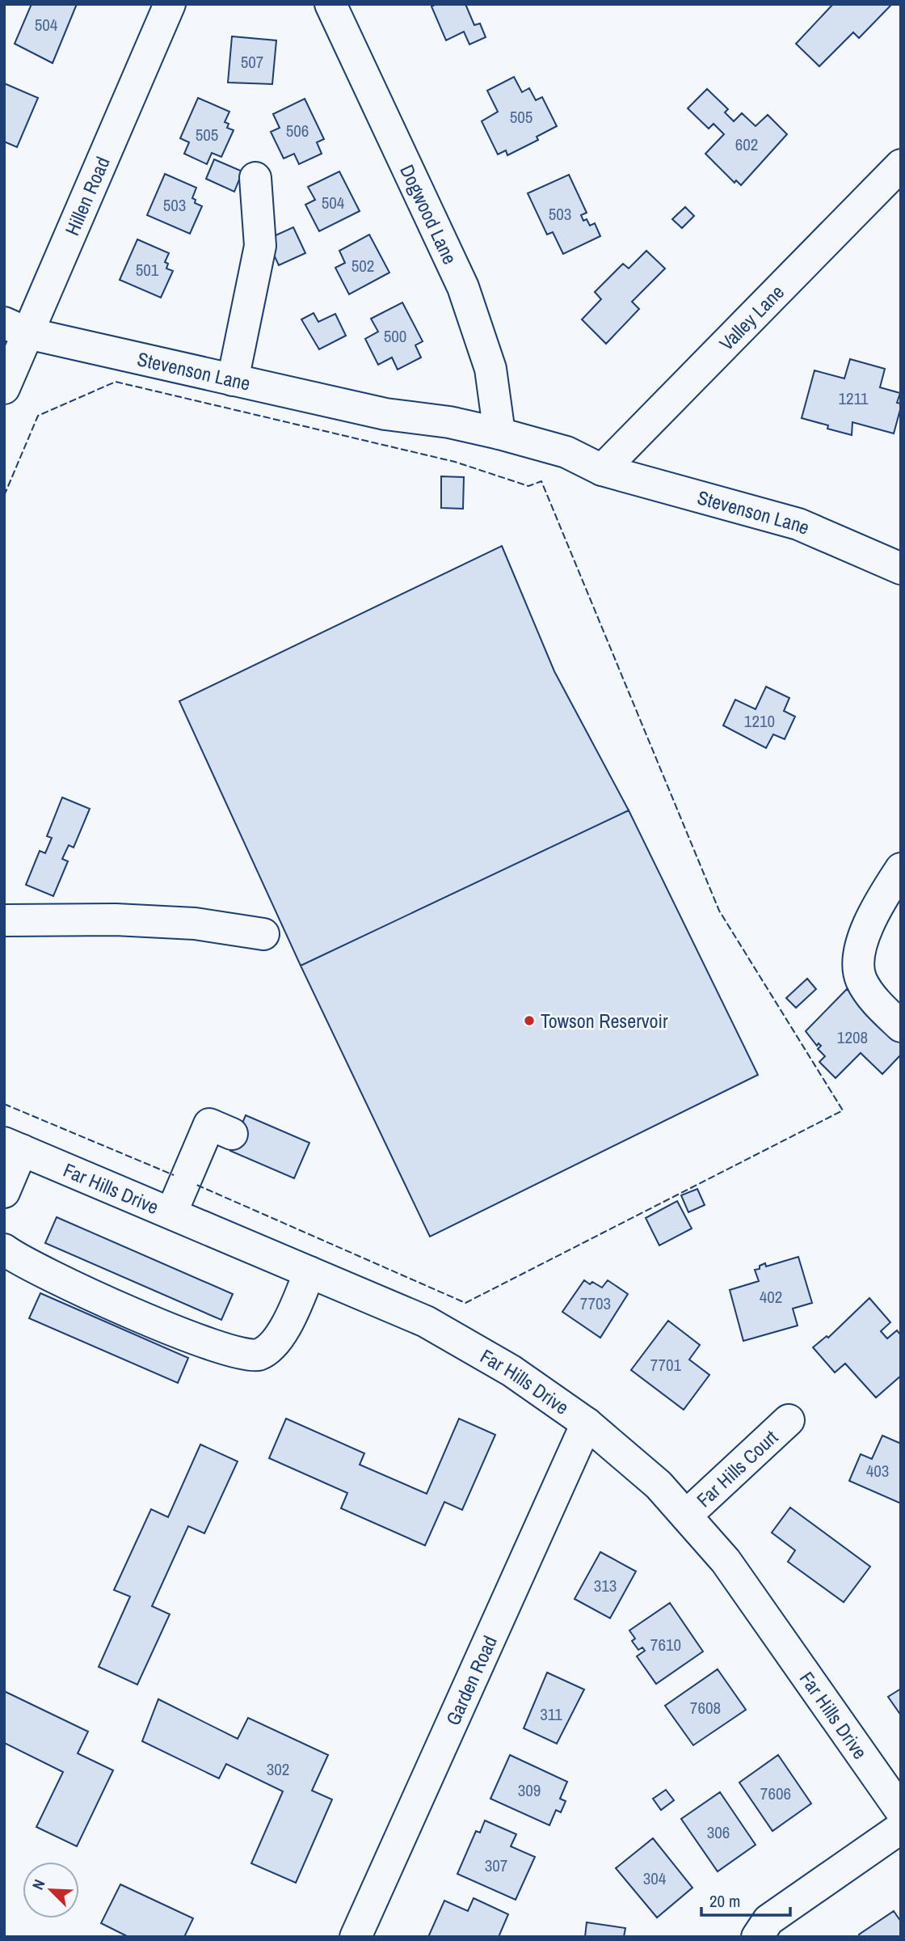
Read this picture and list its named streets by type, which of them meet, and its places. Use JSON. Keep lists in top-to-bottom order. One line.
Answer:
{"streets":{"street":["Hillen Road","Dogwood Lane","Valley Lane","Stevenson Lane","Far Hills Drive","Far Hills Court","Garden Road"]},"crossings":[["Hillen Road","Stevenson Lane"],["Dogwood Lane","Stevenson Lane"],["Valley Lane","Stevenson Lane"],["Far Hills Drive","Far Hills Court"],["Far Hills Drive","Garden Road"]],"places":["Towson Reservoir"],"house_numbers":["504","507","505","506","505","602","504","503","503","502","501","500","1211","1210","1208","402","7703","7701","403","313","7610","7608","311","302","309","7606","306","307","304"],"scale_bar":"20 m","north":"top left"}
